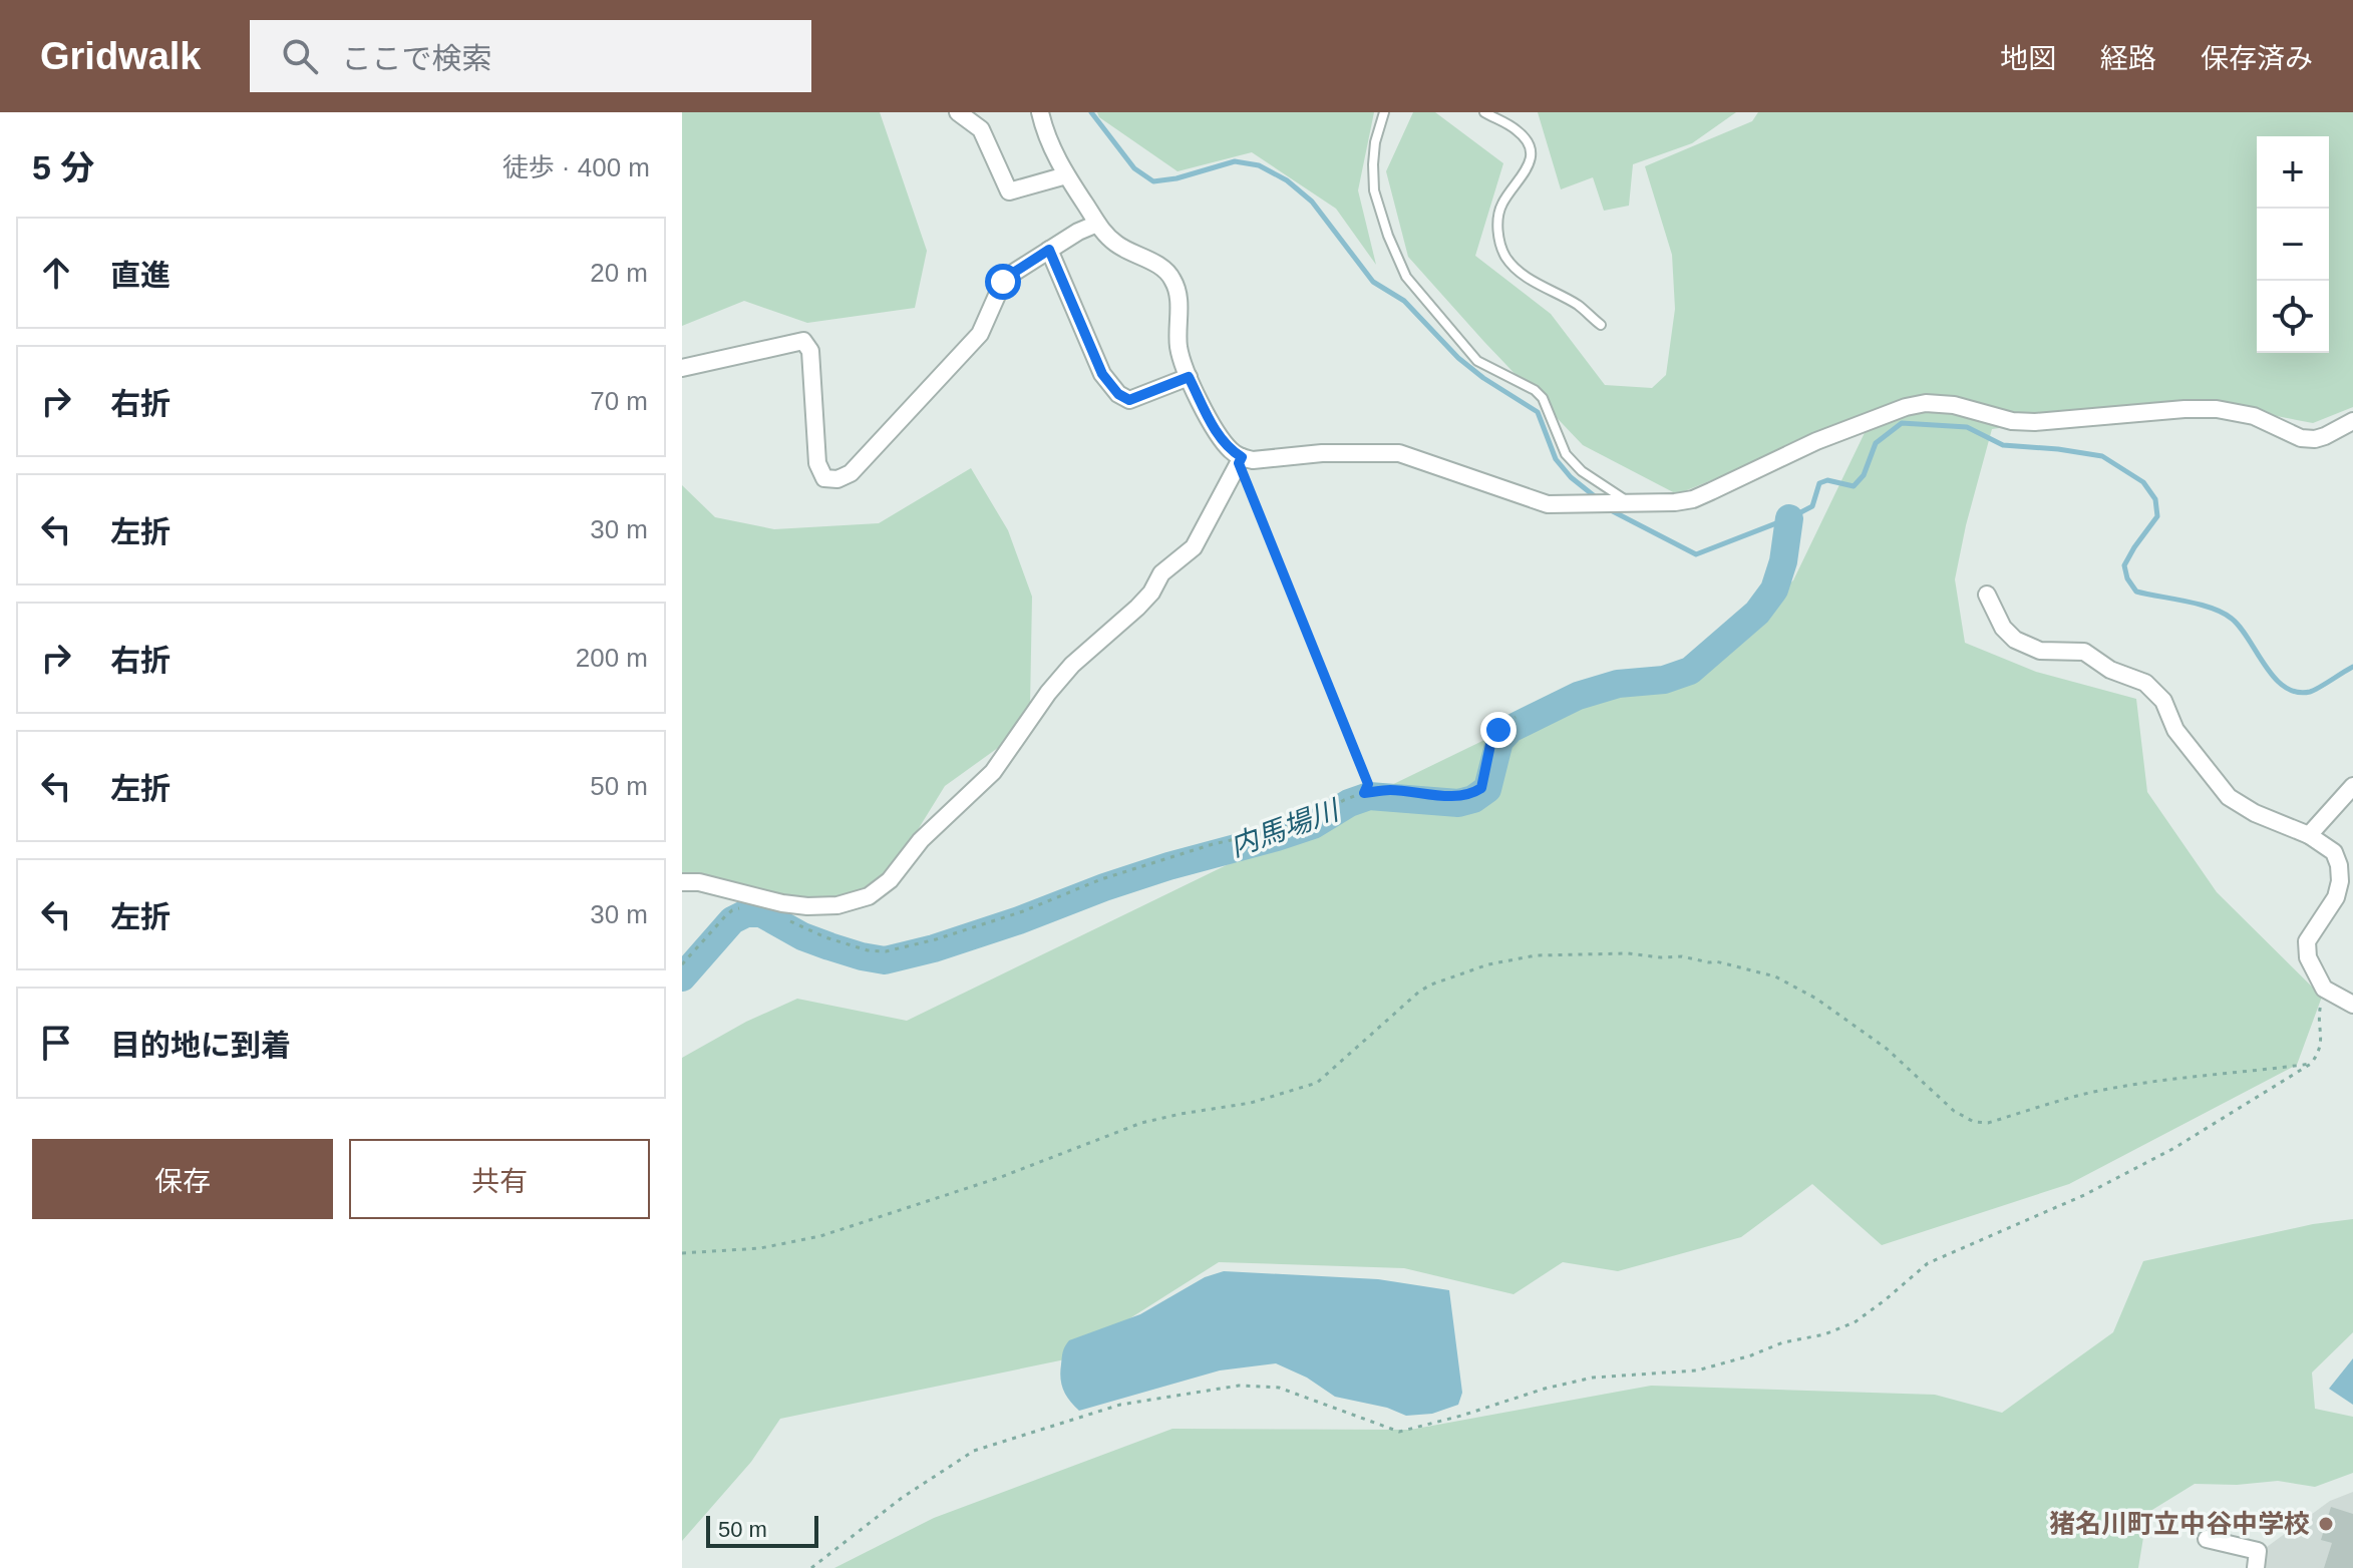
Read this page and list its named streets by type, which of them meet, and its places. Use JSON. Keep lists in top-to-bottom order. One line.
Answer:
{"water":["内馬場川"],"places":["猪名川町立中谷中学校"],"scale_bar":"50 m","page":{"header":"Gridwalk","search":"ここで検索","nav":["地図","経路","保存済み"],"heading":["5 分","徒歩 · 400 m"],"map_buttons":["+","−"],"list":[["直進","20 m"],["右折","70 m"],["左折","30 m"],["右折","200 m"],["左折","50 m"],["左折","30 m"],"目的地に到着"],"buttons":["保存","共有"],"scale":"50 m"}}
